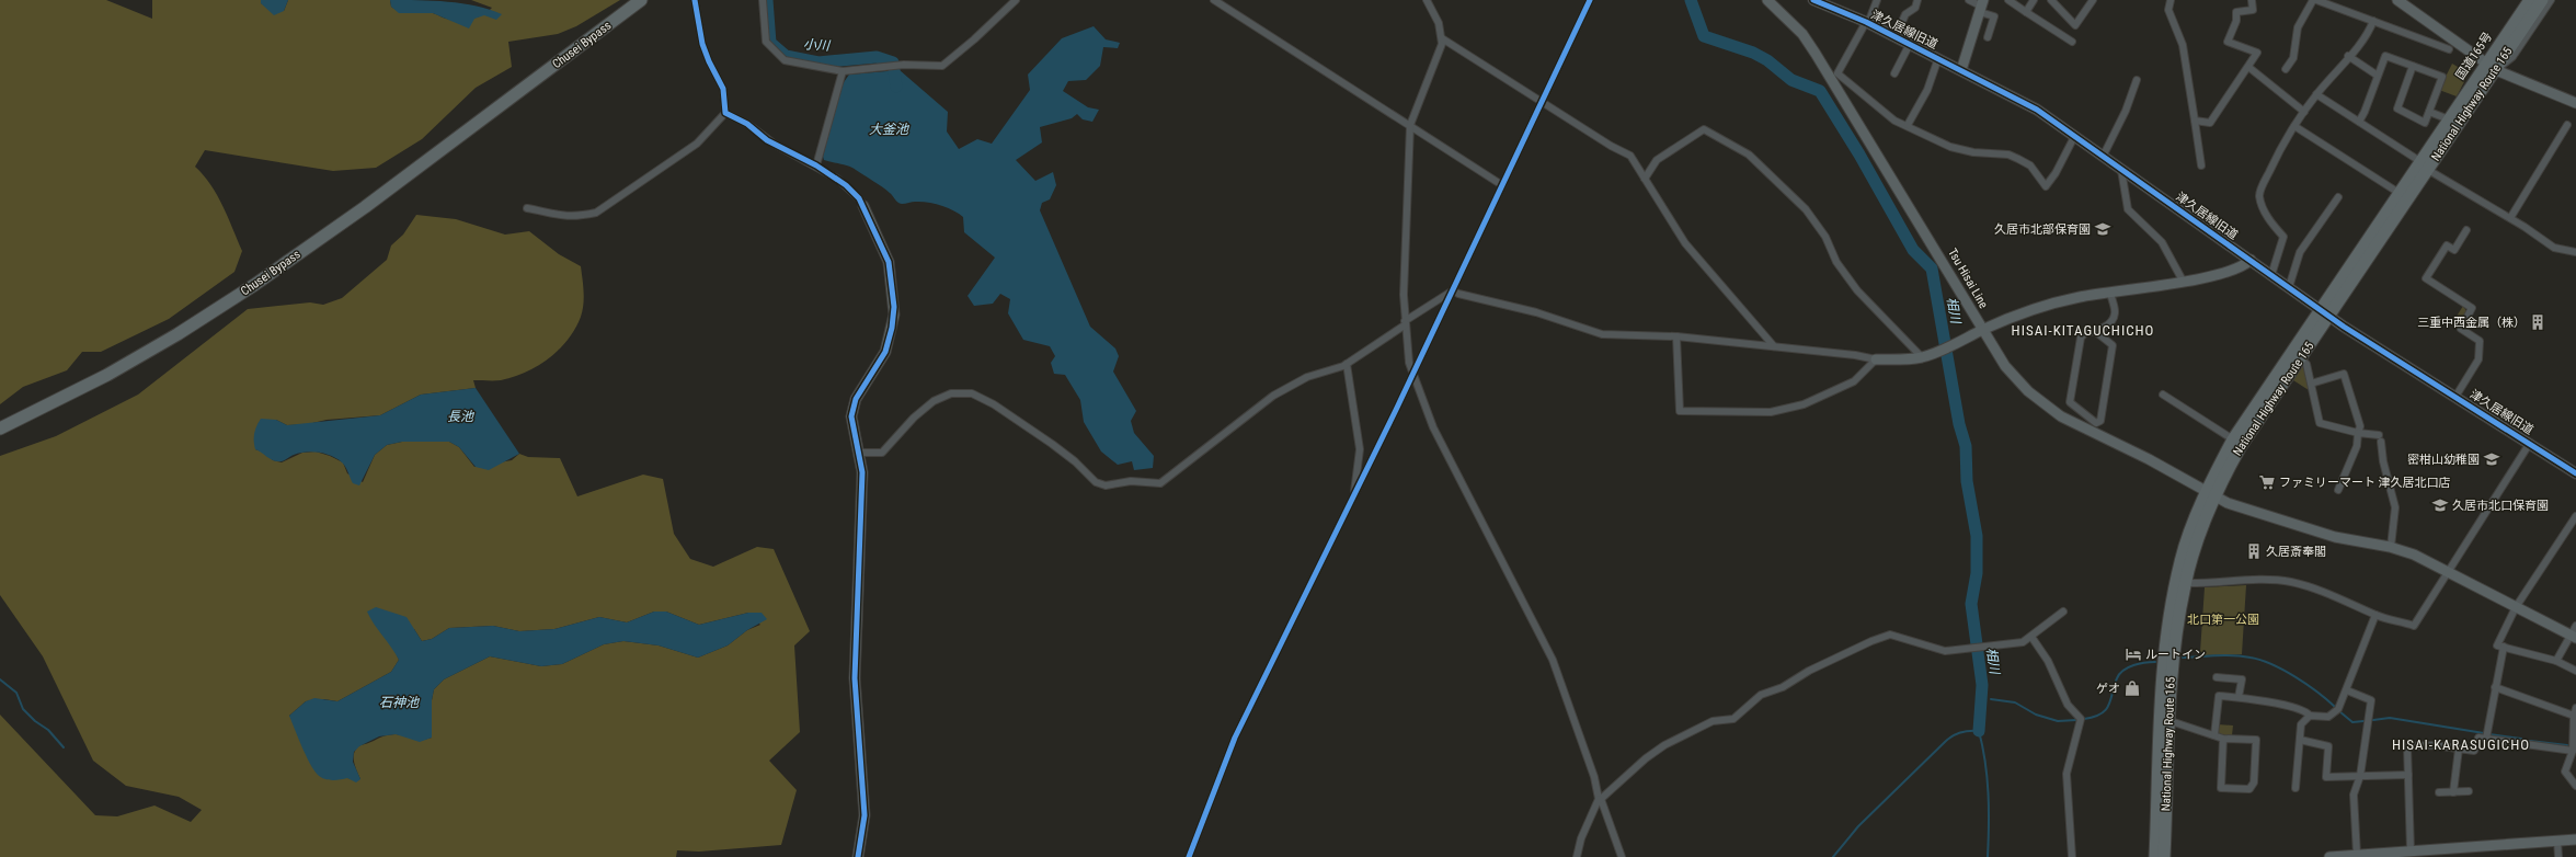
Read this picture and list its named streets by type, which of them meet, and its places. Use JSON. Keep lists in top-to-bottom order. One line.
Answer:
{"streets":{"highway":["Chusei Bypass","National Highway Route 165"],"street":["津久居線旧道","国道165号","Tsu Hisai Line"]},"crossings":[["津久居線旧道","National Highway Route 165"],["国道165号","National Highway Route 165"],["National Highway Route 165","Tsu Hisai Line"]],"districts":["HISAI-KITAGUCHICHO","HISAI-KARASUGICHO"],"water":["小川","大釜池","相川","長池","石神池"],"parks":["北口第一公園"],"places":{"school or university":["久居市北部保育園","密柑山幼稚園","久居市北口保育園"],"building":["三重中西金属（株）","久居斎奉閣"],"supermarket":["ファミリーマート 津久居北口店"],"hotel":["ルートイン"],"shop":["ゲオ"]}}
